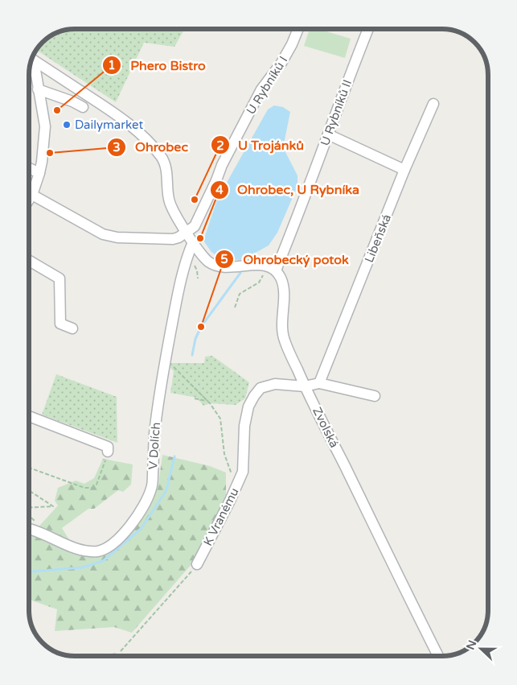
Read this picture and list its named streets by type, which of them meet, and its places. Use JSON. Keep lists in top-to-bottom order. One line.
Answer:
{"streets":{"street":["U Rybníků I","U Rybníků II","Libeňská","Zvolská","V Dolích","K Vranému"]},"crossings":[["U Rybníků II","Zvolská"],["Zvolská","K Vranému"]],"places":["Phero Bistro","Dailymarket","Ohrobec","U Trojánků","Ohrobec, U Rybníka","Ohrobecký potok"],"north":"left"}
